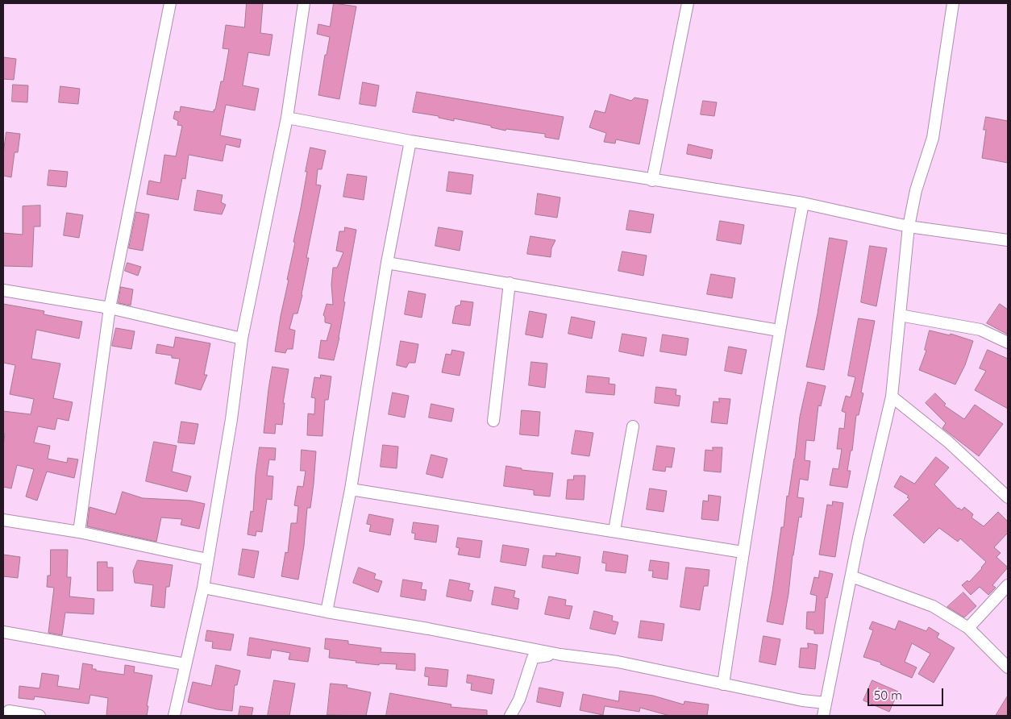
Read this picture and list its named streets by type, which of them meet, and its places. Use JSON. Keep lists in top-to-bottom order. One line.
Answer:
{"scale_bar":"50 m"}
